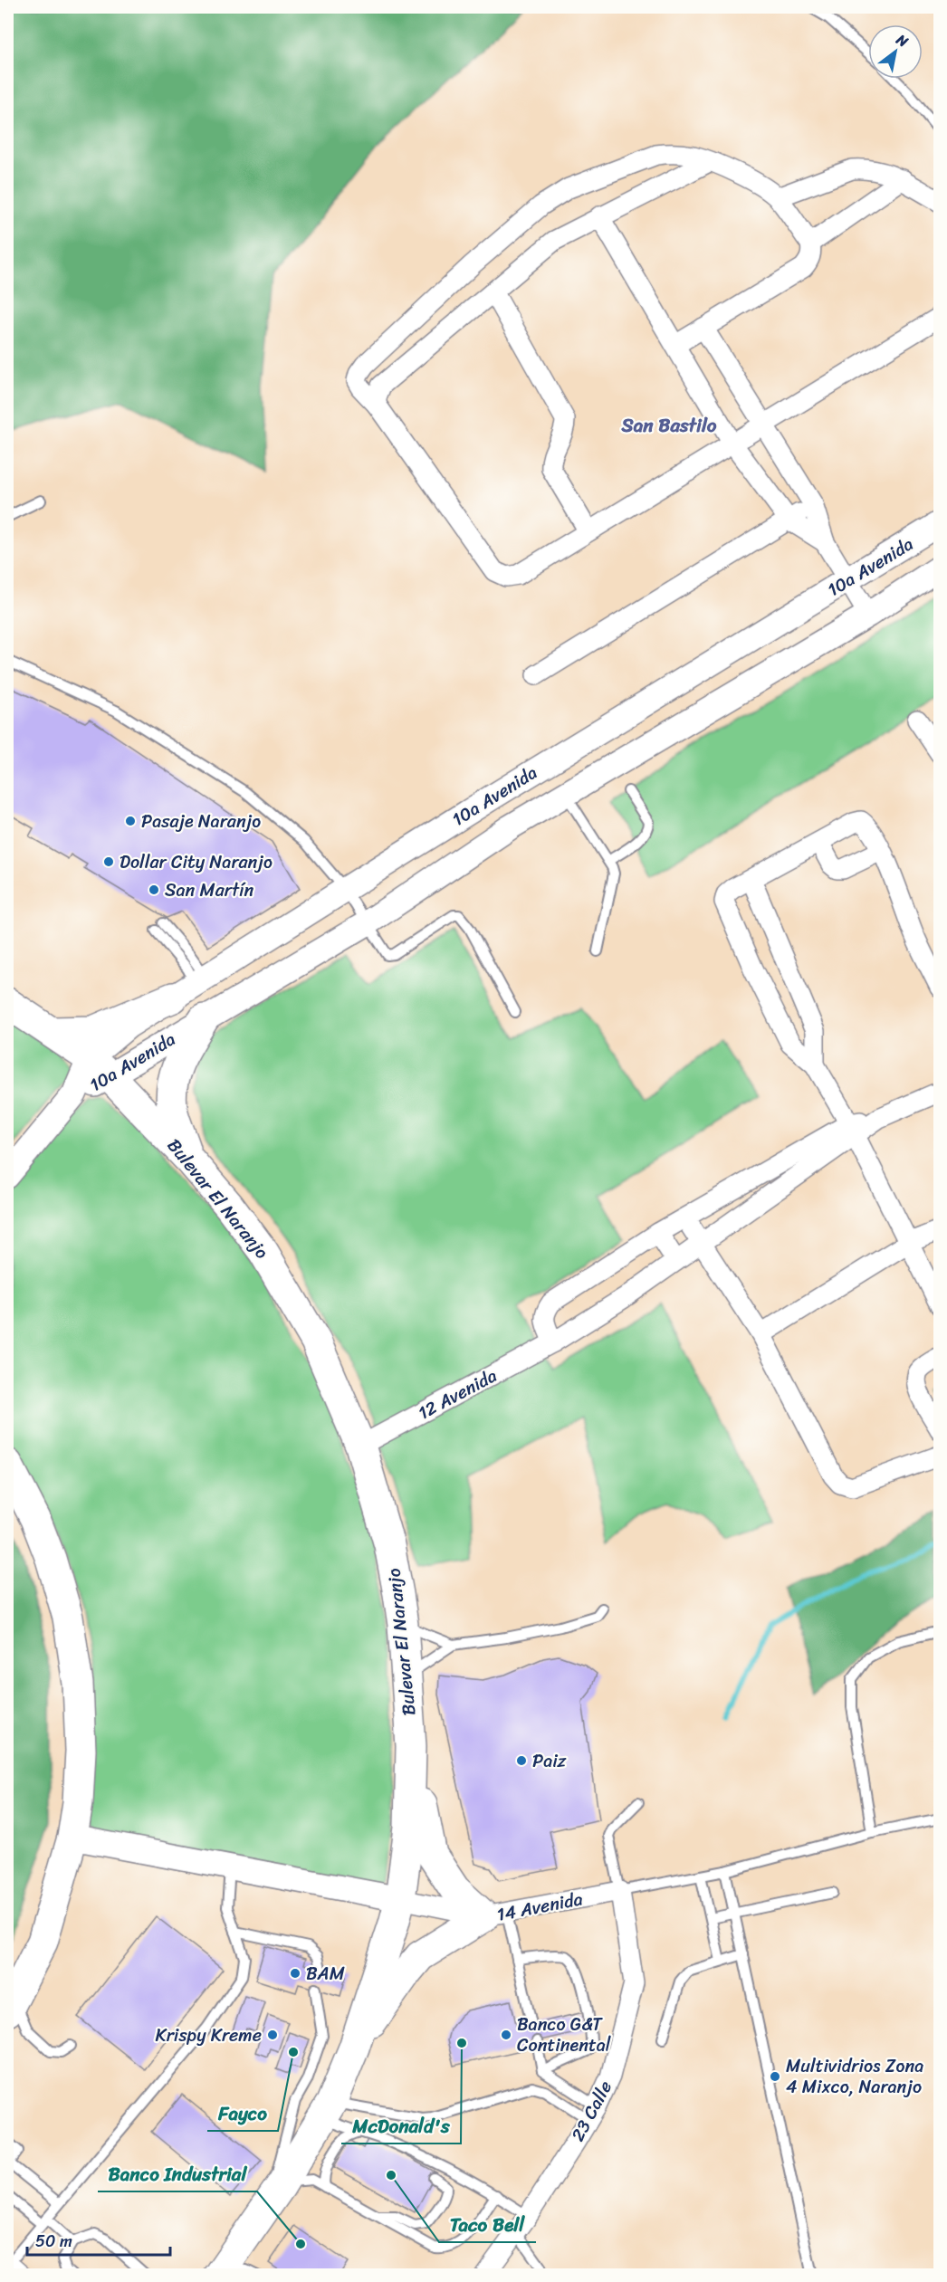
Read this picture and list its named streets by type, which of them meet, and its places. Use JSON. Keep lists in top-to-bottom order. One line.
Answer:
{"streets":{"main road":["Bulevar El Naranjo"],"street":["10a Avenida","12 Avenida","14 Avenida","23 Calle"]},"crossings":[["10a Avenida","Bulevar El Naranjo"],["Bulevar El Naranjo","12 Avenida"],["Bulevar El Naranjo","14 Avenida"],["14 Avenida","23 Calle"]],"districts":["San Bastilo"],"places":["Pasaje Naranjo","Dollar City Naranjo","San Martín","Paiz","BAM","Krispy Kreme","Banco G&T Continental","McDonald's","Fayco","Multividrios Zona 4 Mixco, Naranjo","Taco Bell","Banco Industrial"],"scale_bar":"50 m","north":"top right"}
